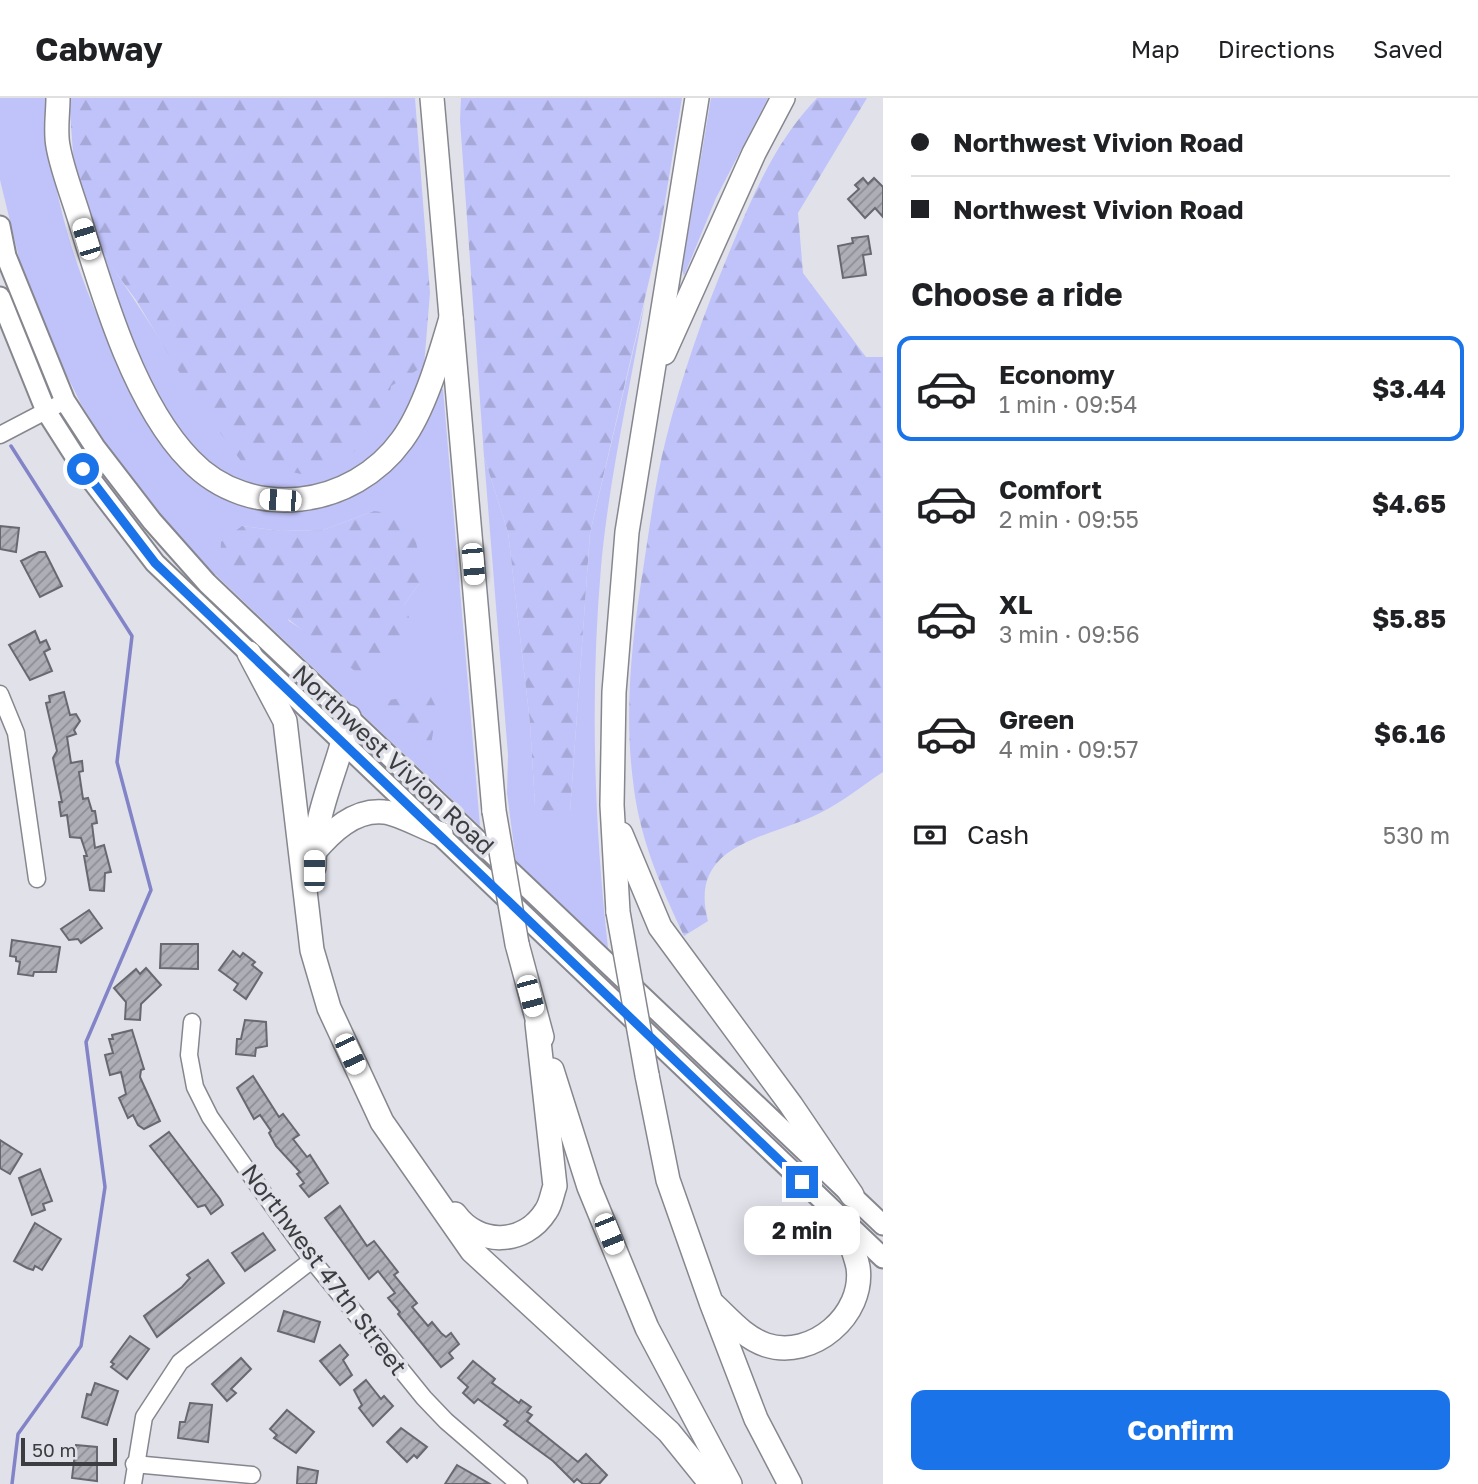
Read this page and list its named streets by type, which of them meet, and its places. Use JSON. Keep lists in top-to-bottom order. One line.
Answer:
{"streets":{"main road":["Northwest Vivion Road"],"street":["Northwest 47th Street"]},"scale_bar":"50 m","page":{"header":"Cabway","nav":["Map","Directions","Saved"],"banner":["Northwest Vivion Road","Northwest Vivion Road"],"heading":"Choose a ride","list":[{"name":"Economy","note":"1 min · 09:54","value":"$3.44"},{"name":"Comfort","note":"2 min · 09:55","value":"$4.65"},{"name":"XL","note":"3 min · 09:56","value":"$5.85"},{"name":"Green","note":"4 min · 09:57","value":"$6.16"}],"pay":["Cash","530 m"],"bubble":"2 min","buttons":"Confirm","scale":"50 m"}}
